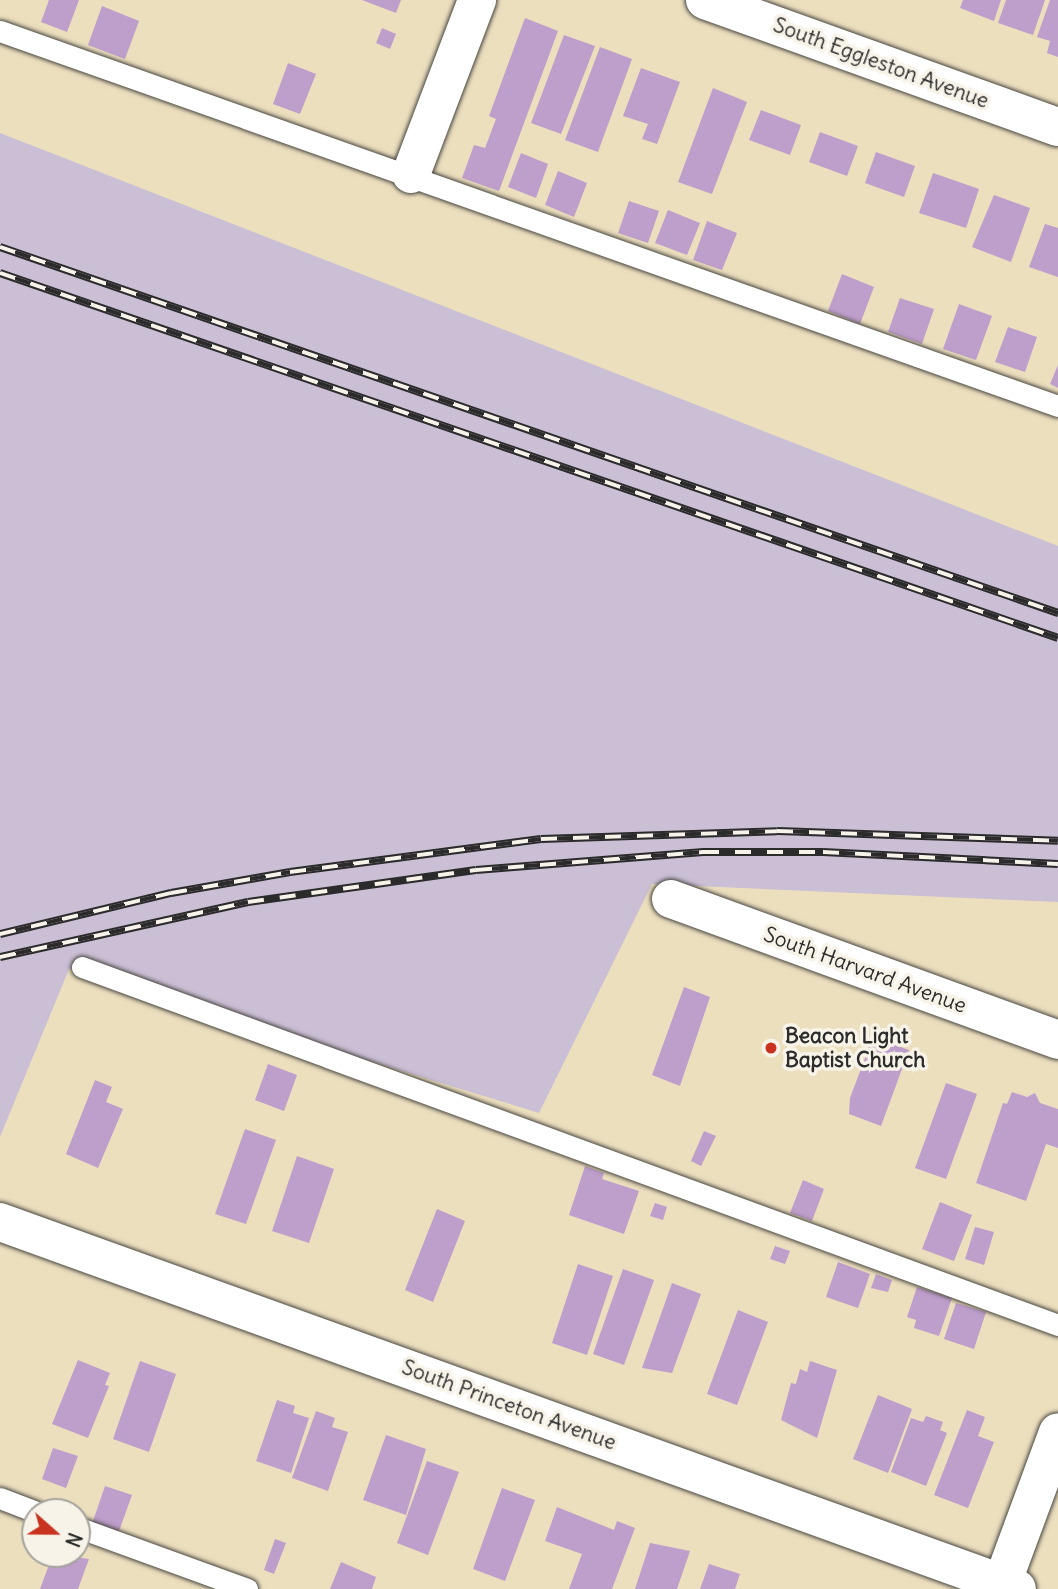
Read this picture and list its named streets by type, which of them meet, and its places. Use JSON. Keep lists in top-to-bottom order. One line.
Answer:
{"streets":{"street":["South Eggleston Avenue","South Harvard Avenue","South Princeton Avenue"]},"places":["Beacon Light Baptist Church"],"north":"right"}
